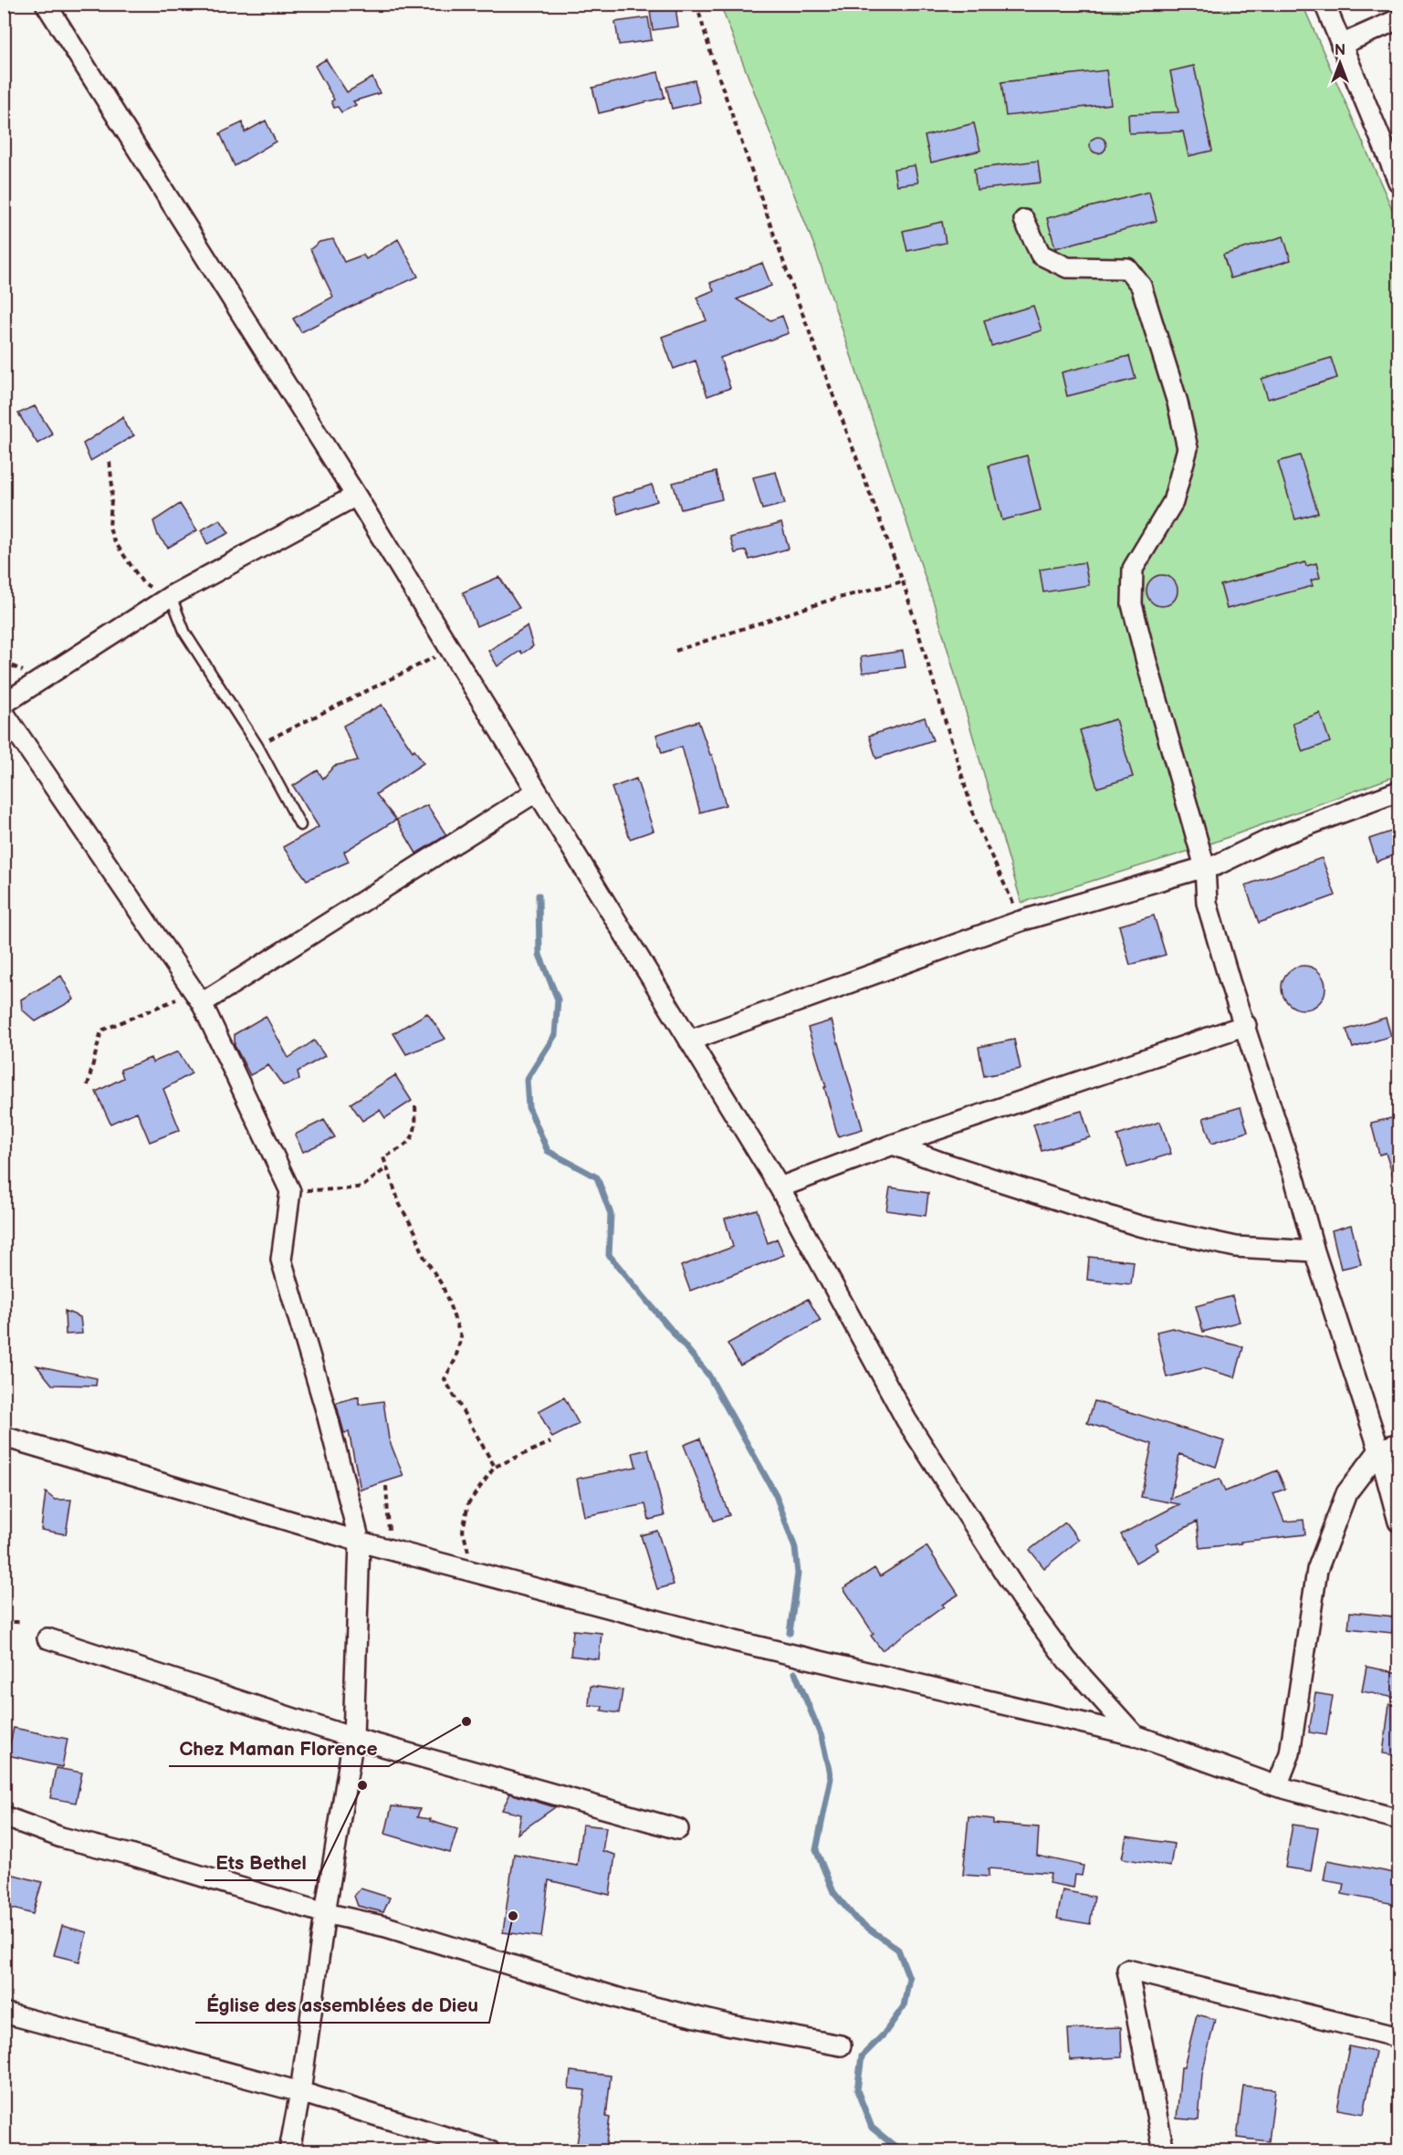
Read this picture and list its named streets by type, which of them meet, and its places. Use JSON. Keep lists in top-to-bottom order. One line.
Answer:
{"places":["Chez Maman Florence","Ets Bethel","Église des assemblées de Dieu"],"north":"top"}
